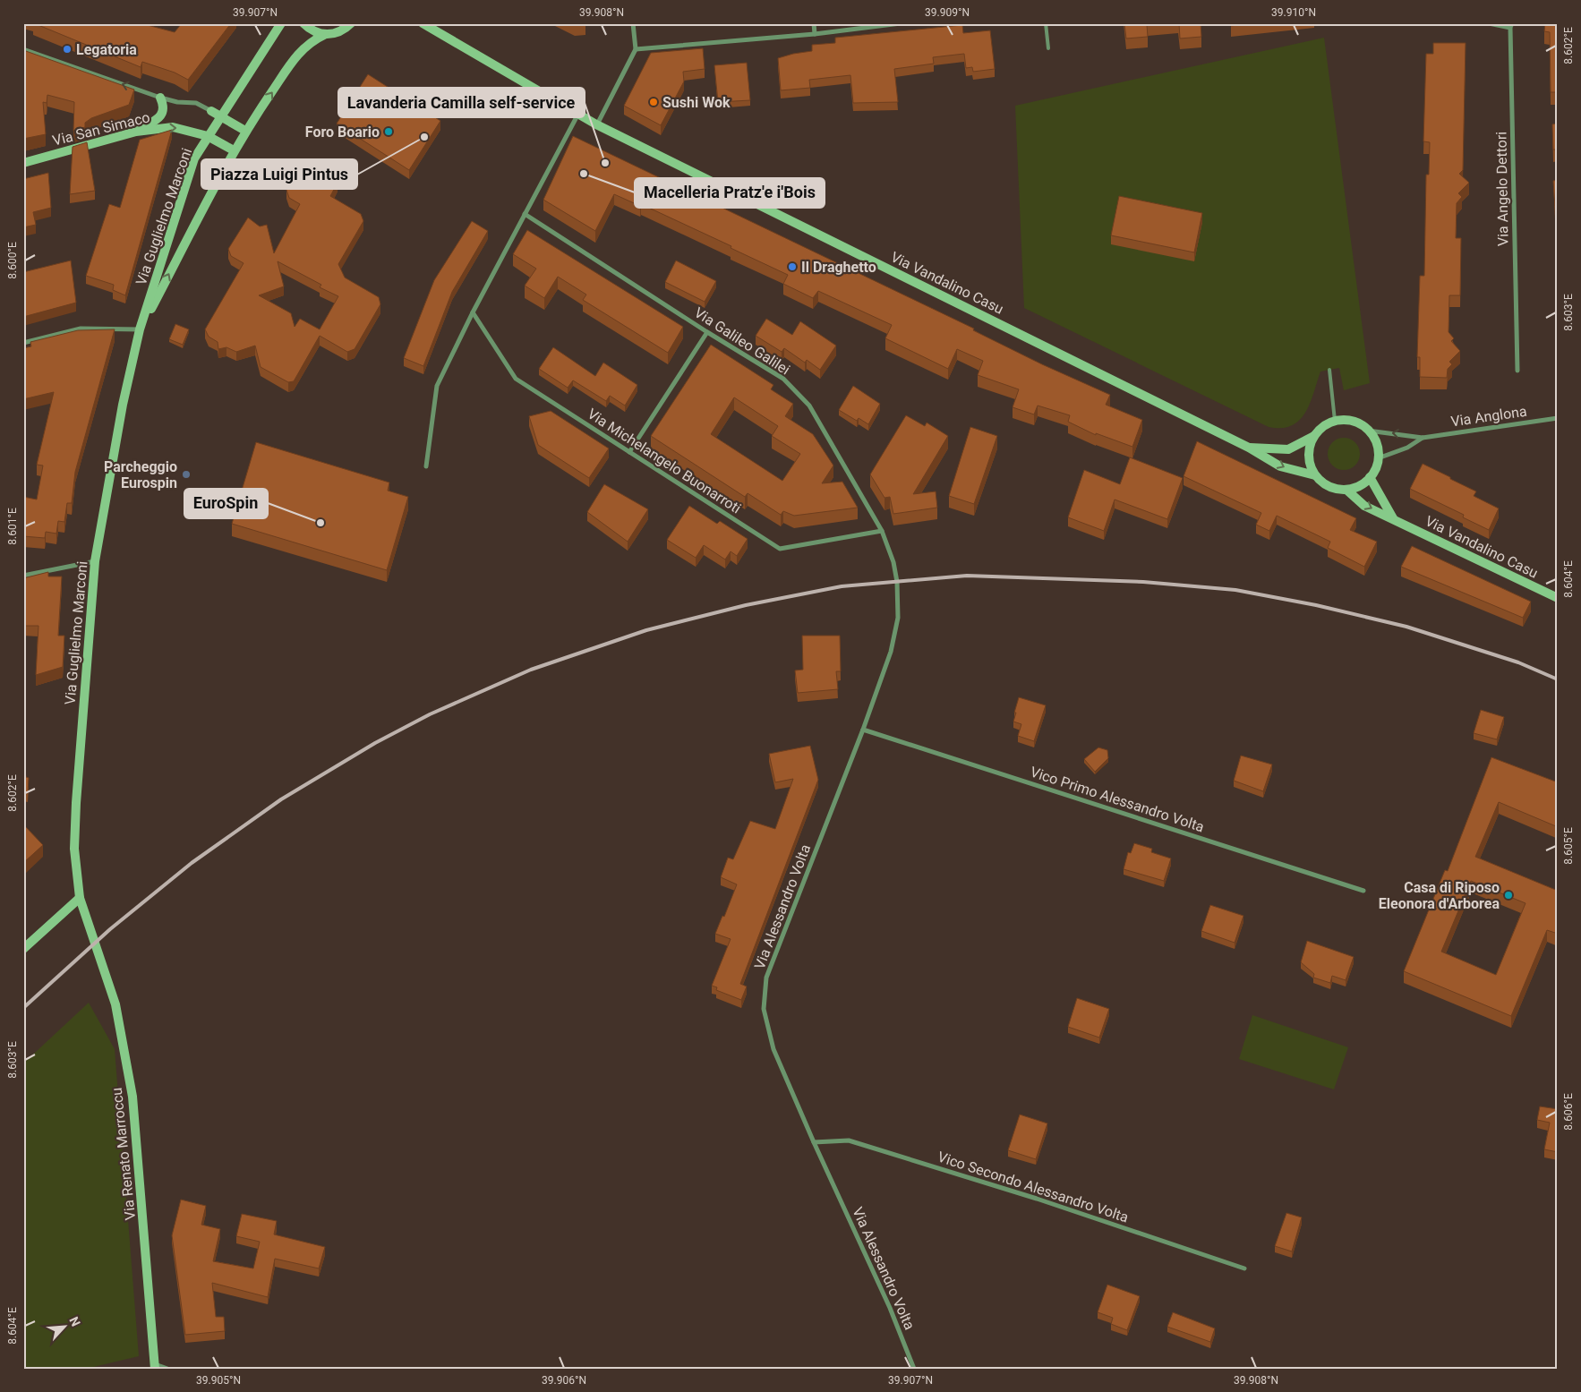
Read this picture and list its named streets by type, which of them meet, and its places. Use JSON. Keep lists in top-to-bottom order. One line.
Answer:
{"streets":{"main road":["Via San Simaco","Via Guglielmo Marconi","Via Vandalino Casu","Via Renato Marroccu"],"street":["Via Angelo Dettori","Via Galileo Galilei","Via Anglona","Via Michelangelo Buonarroti","Vico Primo Alessandro Volta","Via Alessandro Volta","Vico Secondo Alessandro Volta"]},"crossings":[["Via San Simaco","Via Guglielmo Marconi"],["Via Guglielmo Marconi","Via Renato Marroccu"],["Via Vandalino Casu","Via Anglona"],["Via Galileo Galilei","Via Michelangelo Buonarroti"],["Via Galileo Galilei","Via Alessandro Volta"],["Vico Primo Alessandro Volta","Via Alessandro Volta"],["Via Alessandro Volta","Vico Secondo Alessandro Volta"]],"places":["Legatoria","Sushi Wok","Foro Boario","Piazza Luigi Pintus","Lavanderia Camilla self-service","Macelleria Pratz'e i'Bois","Il Draghetto","Parcheggio Eurospin","EuroSpin","Casa di Riposo Eleonora d'Arborea"],"north":"top right","coordinates":["39.907°N","39.908°N","39.909°N","39.910°N","8.602°E","8.600°E","8.603°E","8.601°E","8.604°E","8.605°E","8.606°E","39.905°N","39.906°N"]}
